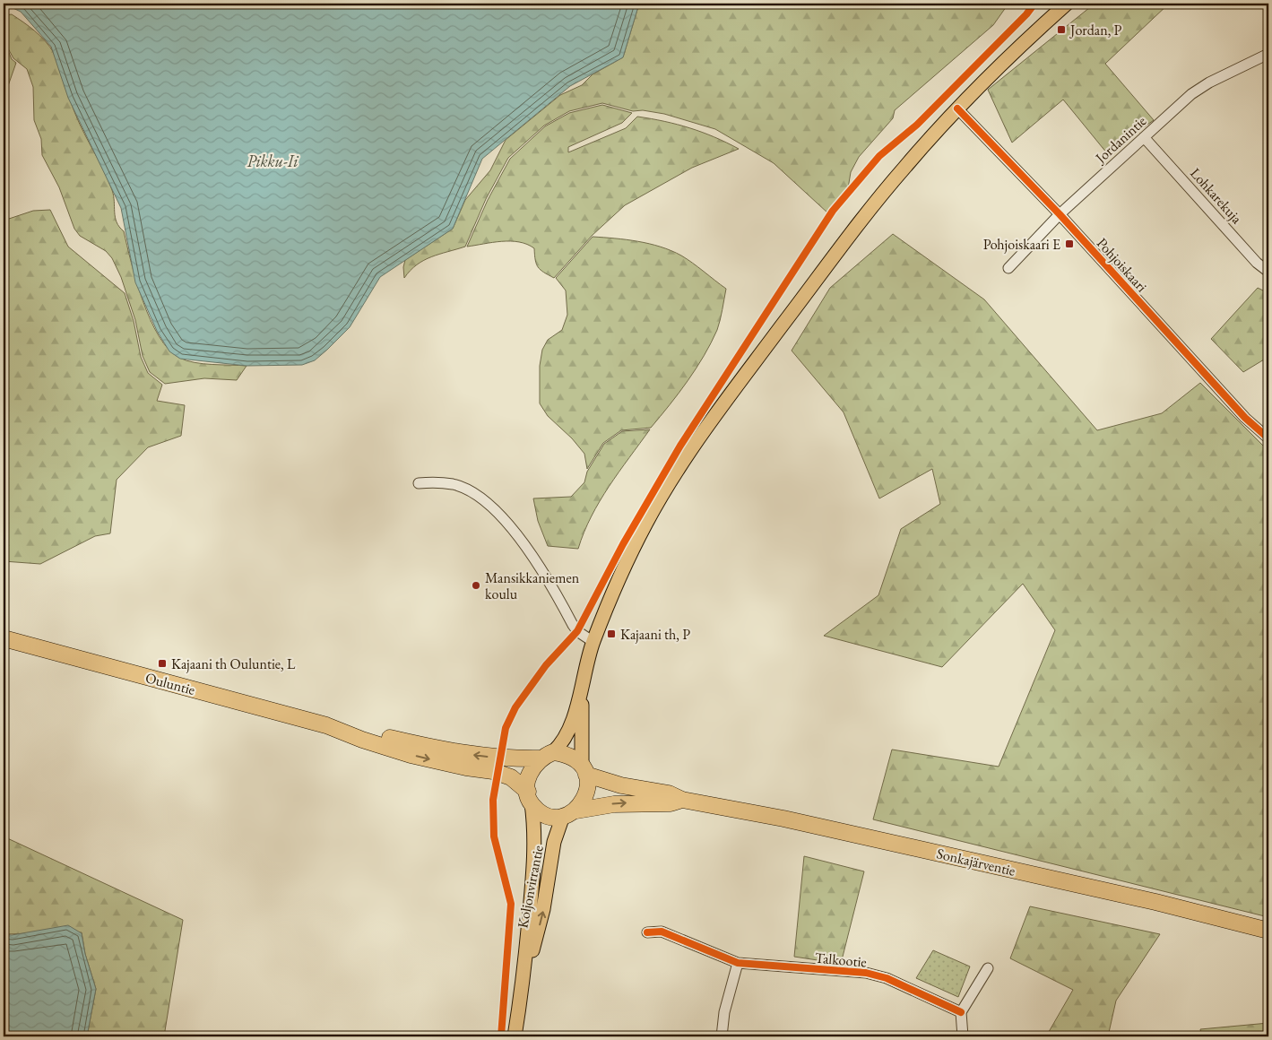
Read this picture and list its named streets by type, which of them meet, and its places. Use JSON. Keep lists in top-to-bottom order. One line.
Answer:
{"streets":{"highway":["Ouluntie","Sonkajärventie"],"main road":["Koljonvirrantie"],"street":["Jordanintie","Lohkarekuja","Pohjoiskaari","Talkootie"]},"crossings":[["Jordanintie","Lohkarekuja"],["Jordanintie","Pohjoiskaari"],["Ouluntie","Sonkajärventie"],["Ouluntie","Koljonvirrantie"],["Sonkajärventie","Koljonvirrantie"]],"water":["Pikku-Ii"],"places":{"transit":["Jordan, P","Pohjoiskaari E","Kajaani th, P","Kajaani th Ouluntie, L"],"other":["Mansikkaniemen koulu"]}}
